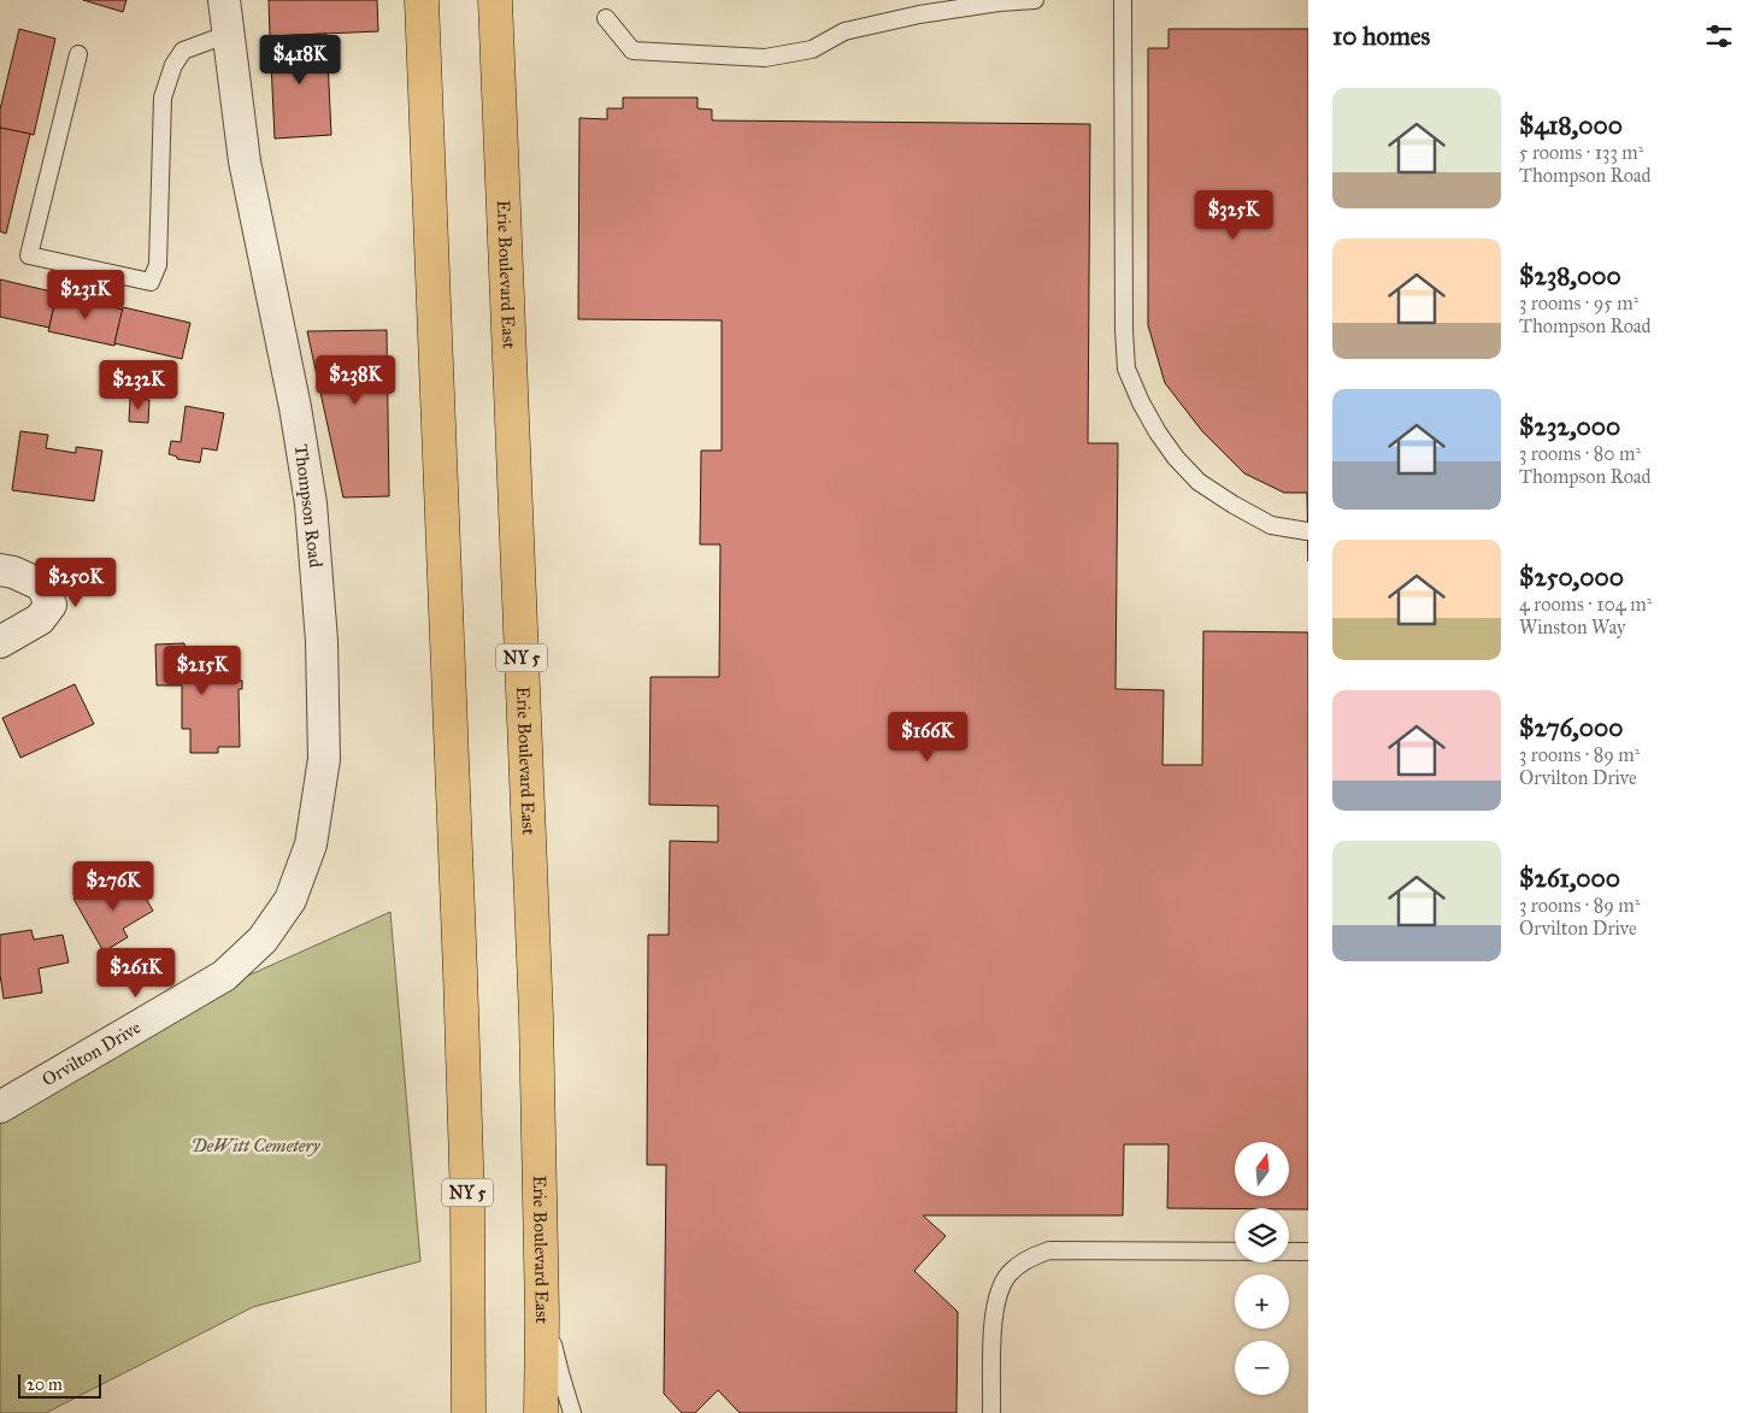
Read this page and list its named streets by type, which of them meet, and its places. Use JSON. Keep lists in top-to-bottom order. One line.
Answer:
{"streets":{"main road":["Erie Boulevard East","NY 5"],"street":["Thompson Road","Orvilton Drive"]},"crossings":[["Thompson Road","Orvilton Drive"]],"parks":["DeWitt Cemetery"],"scale_bar":"20 m","north":"top","page":{"heading":"10 homes","price":["$418K","$325K","$231K","$238K","$232K","$250K","$215K","$166K","$276K","$261K"],"list":[{"name":"$418,000","note":"5 rooms · 133 m² · Thompson Road"},{"name":"$238,000","note":"3 rooms · 95 m² · Thompson Road"},{"name":"$232,000","note":"3 rooms · 80 m² · Thompson Road"},{"name":"$250,000","note":"4 rooms · 104 m² · Winston Way"},{"name":"$276,000","note":"3 rooms · 89 m² · Orvilton Drive"},{"name":"$261,000","note":"3 rooms · 89 m² · Orvilton Drive"}],"map_buttons":["+","−"],"scale":"20 m"}}
